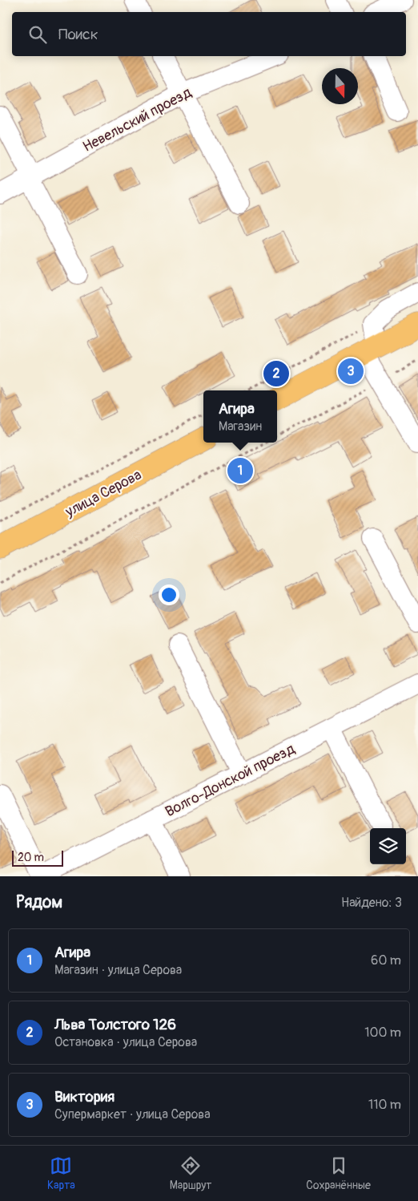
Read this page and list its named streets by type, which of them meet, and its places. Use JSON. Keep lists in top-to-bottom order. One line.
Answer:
{"streets":{"main road":["улица Серова"],"street":["Невельский проезд","Волго-Донской проезд"]},"scale_bar":"20 m","north":"bottom","page":{"search":"Поиск","pins":["3","2","1"],"popup":["Агира","Магазин"],"scale":"20 m","heading":["Рядом","Найдено: 3"],"list":[{"mark":"1","name":"Агира","note":"Магазин · улица Серова","value":"60 m"},{"mark":"2","name":"Льва Толстого 126","note":"Остановка · улица Серова","value":"100 m"},{"mark":"3","name":"Виктория","note":"Супермаркет · улица Серова","value":"110 m"}],"nav":["Карта","Маршрут","Сохранённые"]}}
